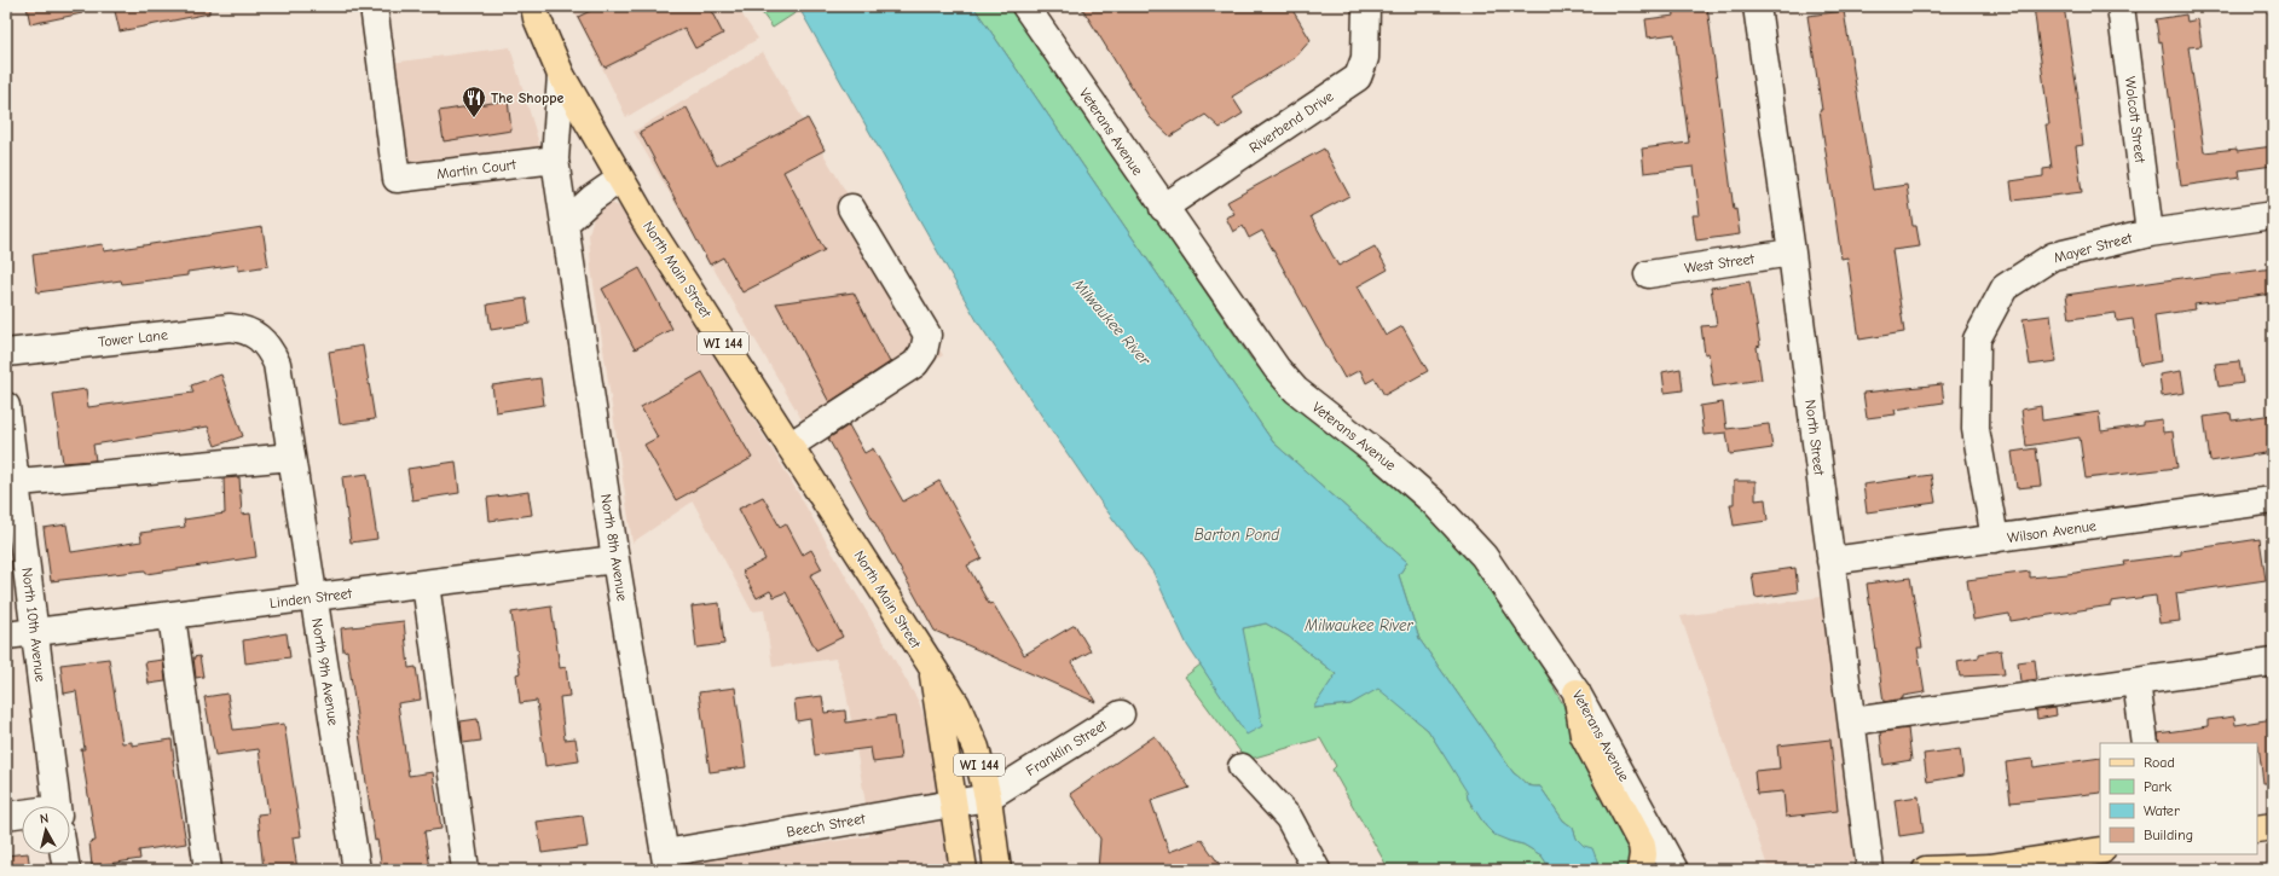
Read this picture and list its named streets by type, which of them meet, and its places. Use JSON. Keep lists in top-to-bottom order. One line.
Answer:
{"streets":{"main road":["North Main Street","WI 144"],"street":["Wolcott Street","Riverbend Drive","Veterans Avenue","Martin Court","Mayer Street","West Street","Tower Lane","North Street","Wilson Avenue","North 8th Avenue","Linden Street","North 10th Avenue","North 9th Avenue","Franklin Street","Beech Street"]},"crossings":[["Wolcott Street","Mayer Street"],["Riverbend Drive","Veterans Avenue"],["Martin Court","North 8th Avenue"],["Mayer Street","Wilson Avenue"],["West Street","North Street"],["North Main Street","North 8th Avenue"],["North Main Street","Franklin Street"],["North Main Street","Beech Street"],["Tower Lane","North 9th Avenue"],["North Street","Wilson Avenue"],["North 8th Avenue","Linden Street"],["North 8th Avenue","Beech Street"],["Linden Street","North 10th Avenue"],["Linden Street","North 9th Avenue"],["Franklin Street","Beech Street"]],"water":["Milwaukee River","Barton Pond"],"places":{"restaurant":["The Shoppe"]},"legend":["Road","Park","Water","Building"],"north":"top"}
